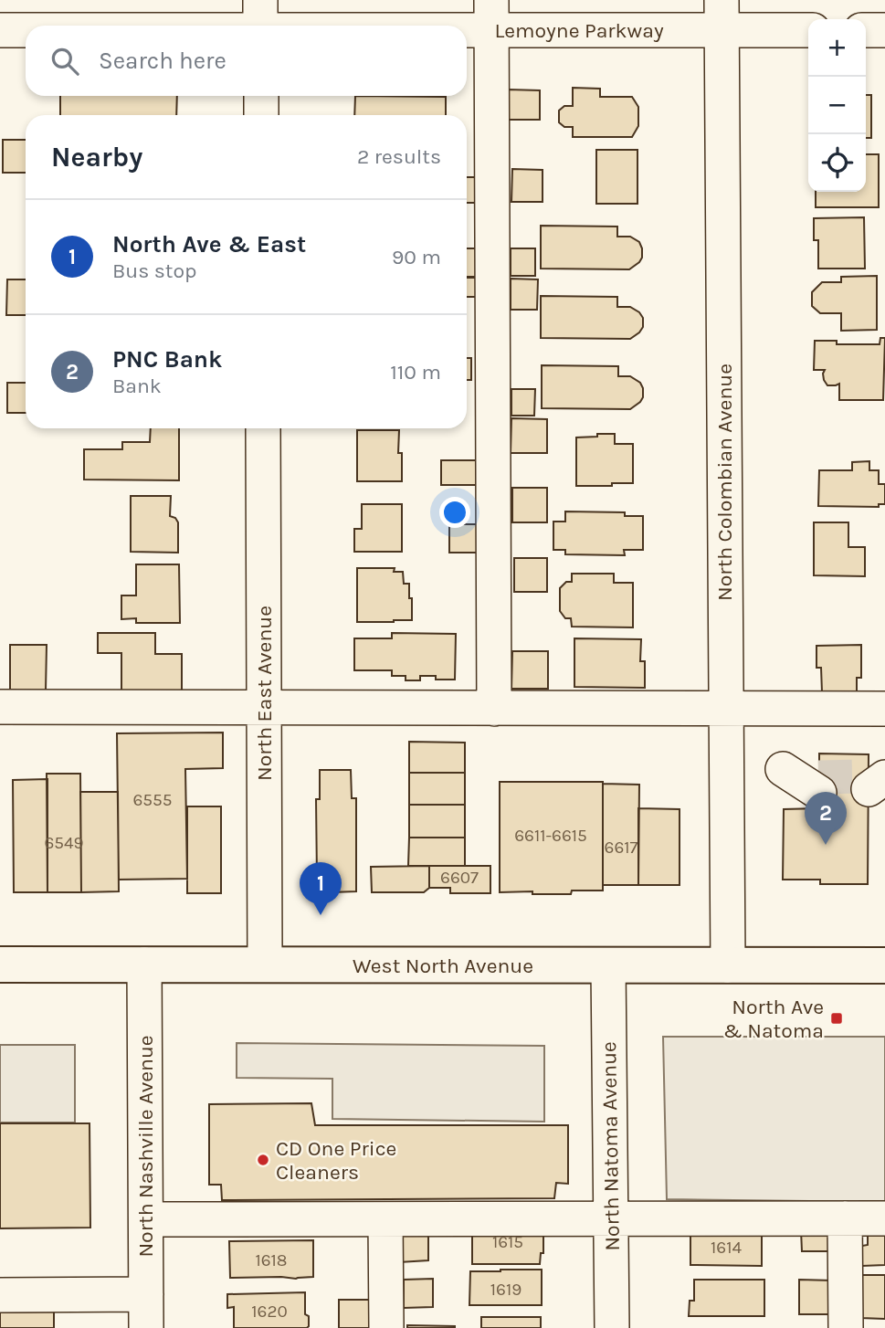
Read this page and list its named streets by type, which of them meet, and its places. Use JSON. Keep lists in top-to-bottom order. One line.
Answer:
{"streets":{"main road":["West North Avenue"],"street":["Lemoyne Parkway","North Colombian Avenue","North East Avenue","North Nashville Avenue","North Natoma Avenue"]},"crossings":[["Lemoyne Parkway","North Colombian Avenue"],["North Colombian Avenue","West North Avenue"],["North East Avenue","West North Avenue"],["West North Avenue","North Nashville Avenue"],["West North Avenue","North Natoma Avenue"]],"places":{"transit":["North Ave & Natoma"],"other":["CD One Price Cleaners"]},"house_numbers":["6555","6611-6615","6549","6617","6607","1615","1614","1618","1619","1620"],"page":{"map_buttons":["+","−"],"search":"Search here","heading":["Nearby","2 results"],"list":[{"mark":"1","name":"North Ave & East","note":"Bus stop","value":"90 m"},{"mark":"2","name":"PNC Bank","note":"Bank","value":"110 m"}],"pins":["2","1"]}}
